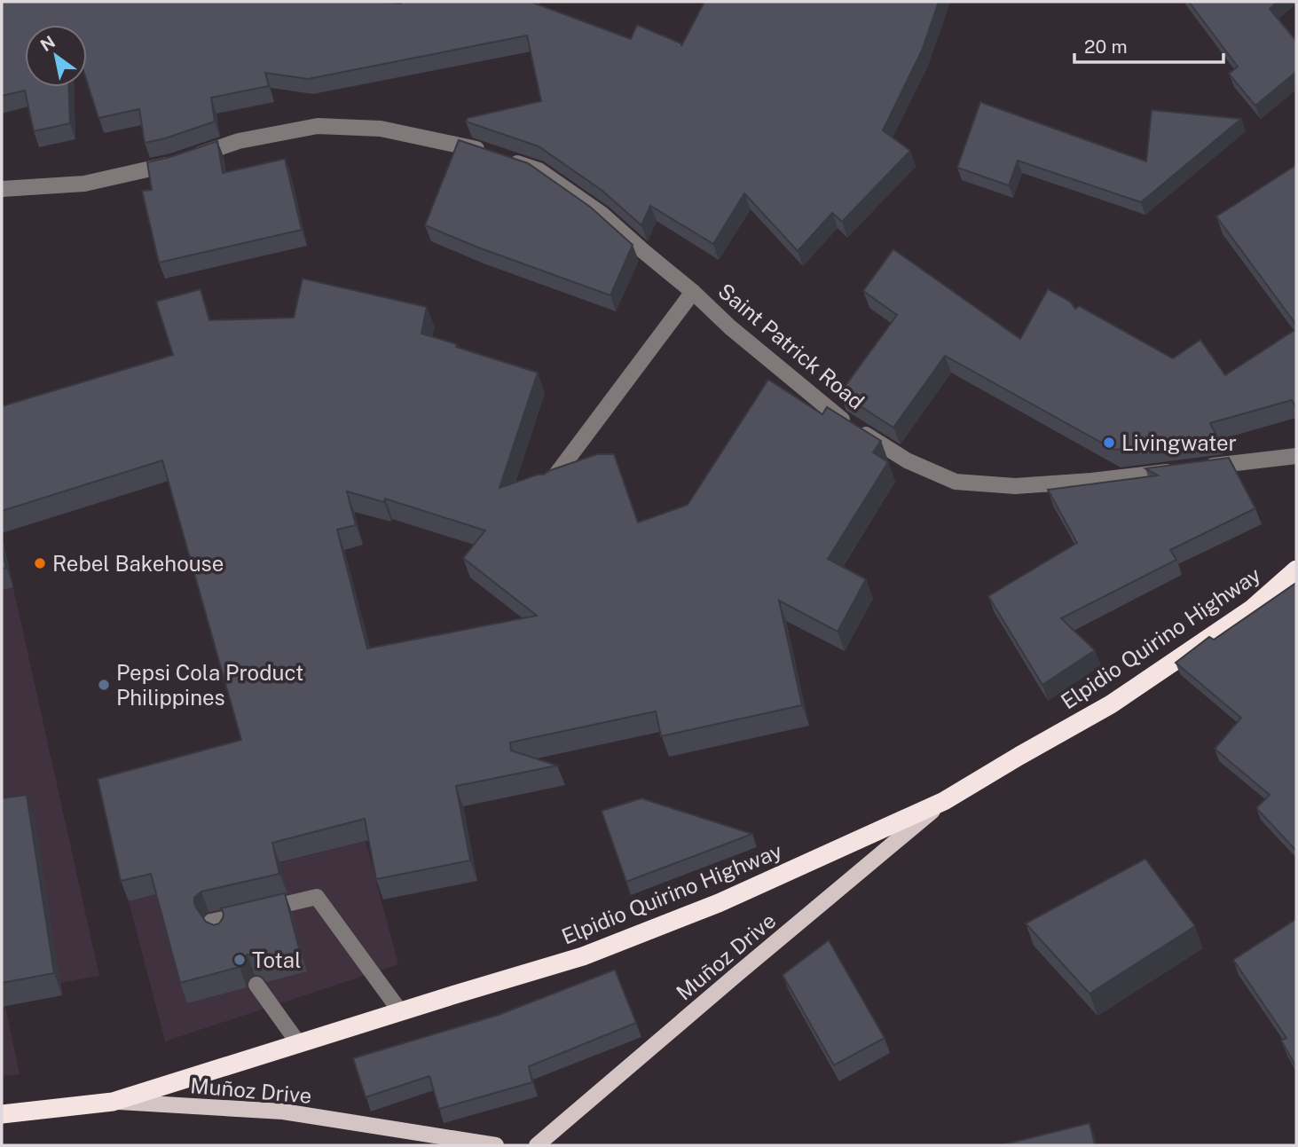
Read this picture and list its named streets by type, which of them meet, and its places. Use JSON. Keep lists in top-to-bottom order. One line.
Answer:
{"streets":{"highway":["Elpidio Quirino Highway"],"main road":["Muñoz Drive"],"street":["Saint Patrick Road"]},"crossings":[["Elpidio Quirino Highway","Muñoz Drive"]],"places":["Livingwater","Rebel Bakehouse","Pepsi Cola Product Philippines","Total"],"scale_bar":"20 m","north":"top left"}
